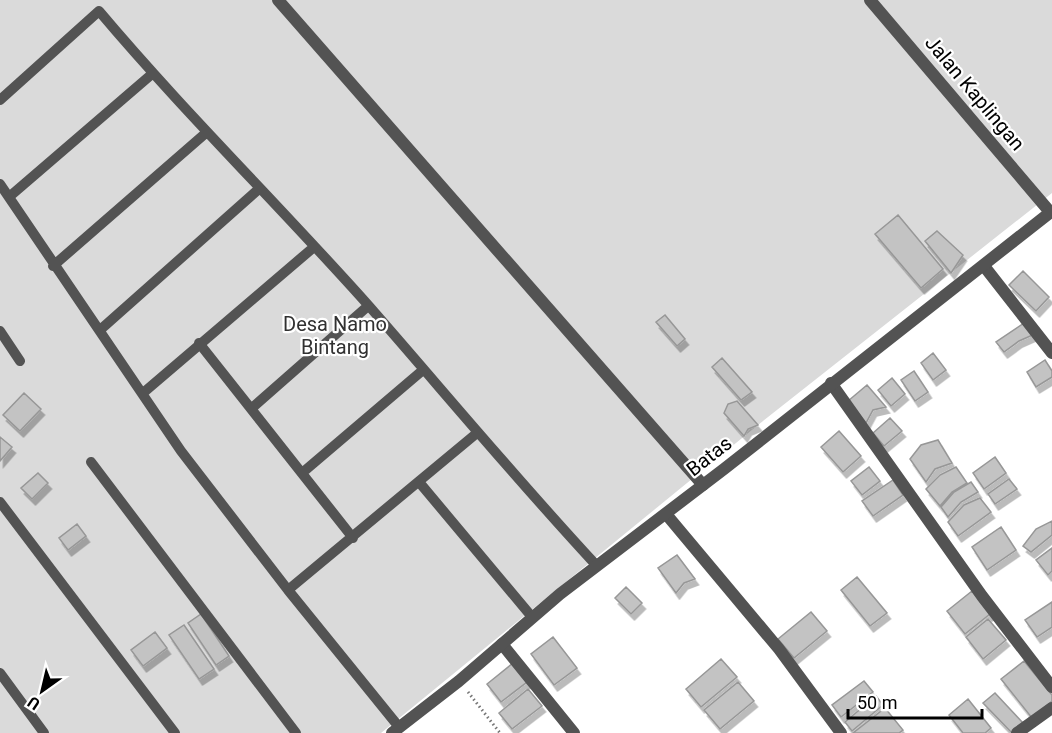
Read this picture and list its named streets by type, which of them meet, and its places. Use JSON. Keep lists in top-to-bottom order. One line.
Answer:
{"streets":{"street":["Jalan Kaplingan","Batas"]},"crossings":[["Jalan Kaplingan","Batas"]],"parks":["Desa Namo Bintang"],"scale_bar":"50 m","north":"bottom left"}
